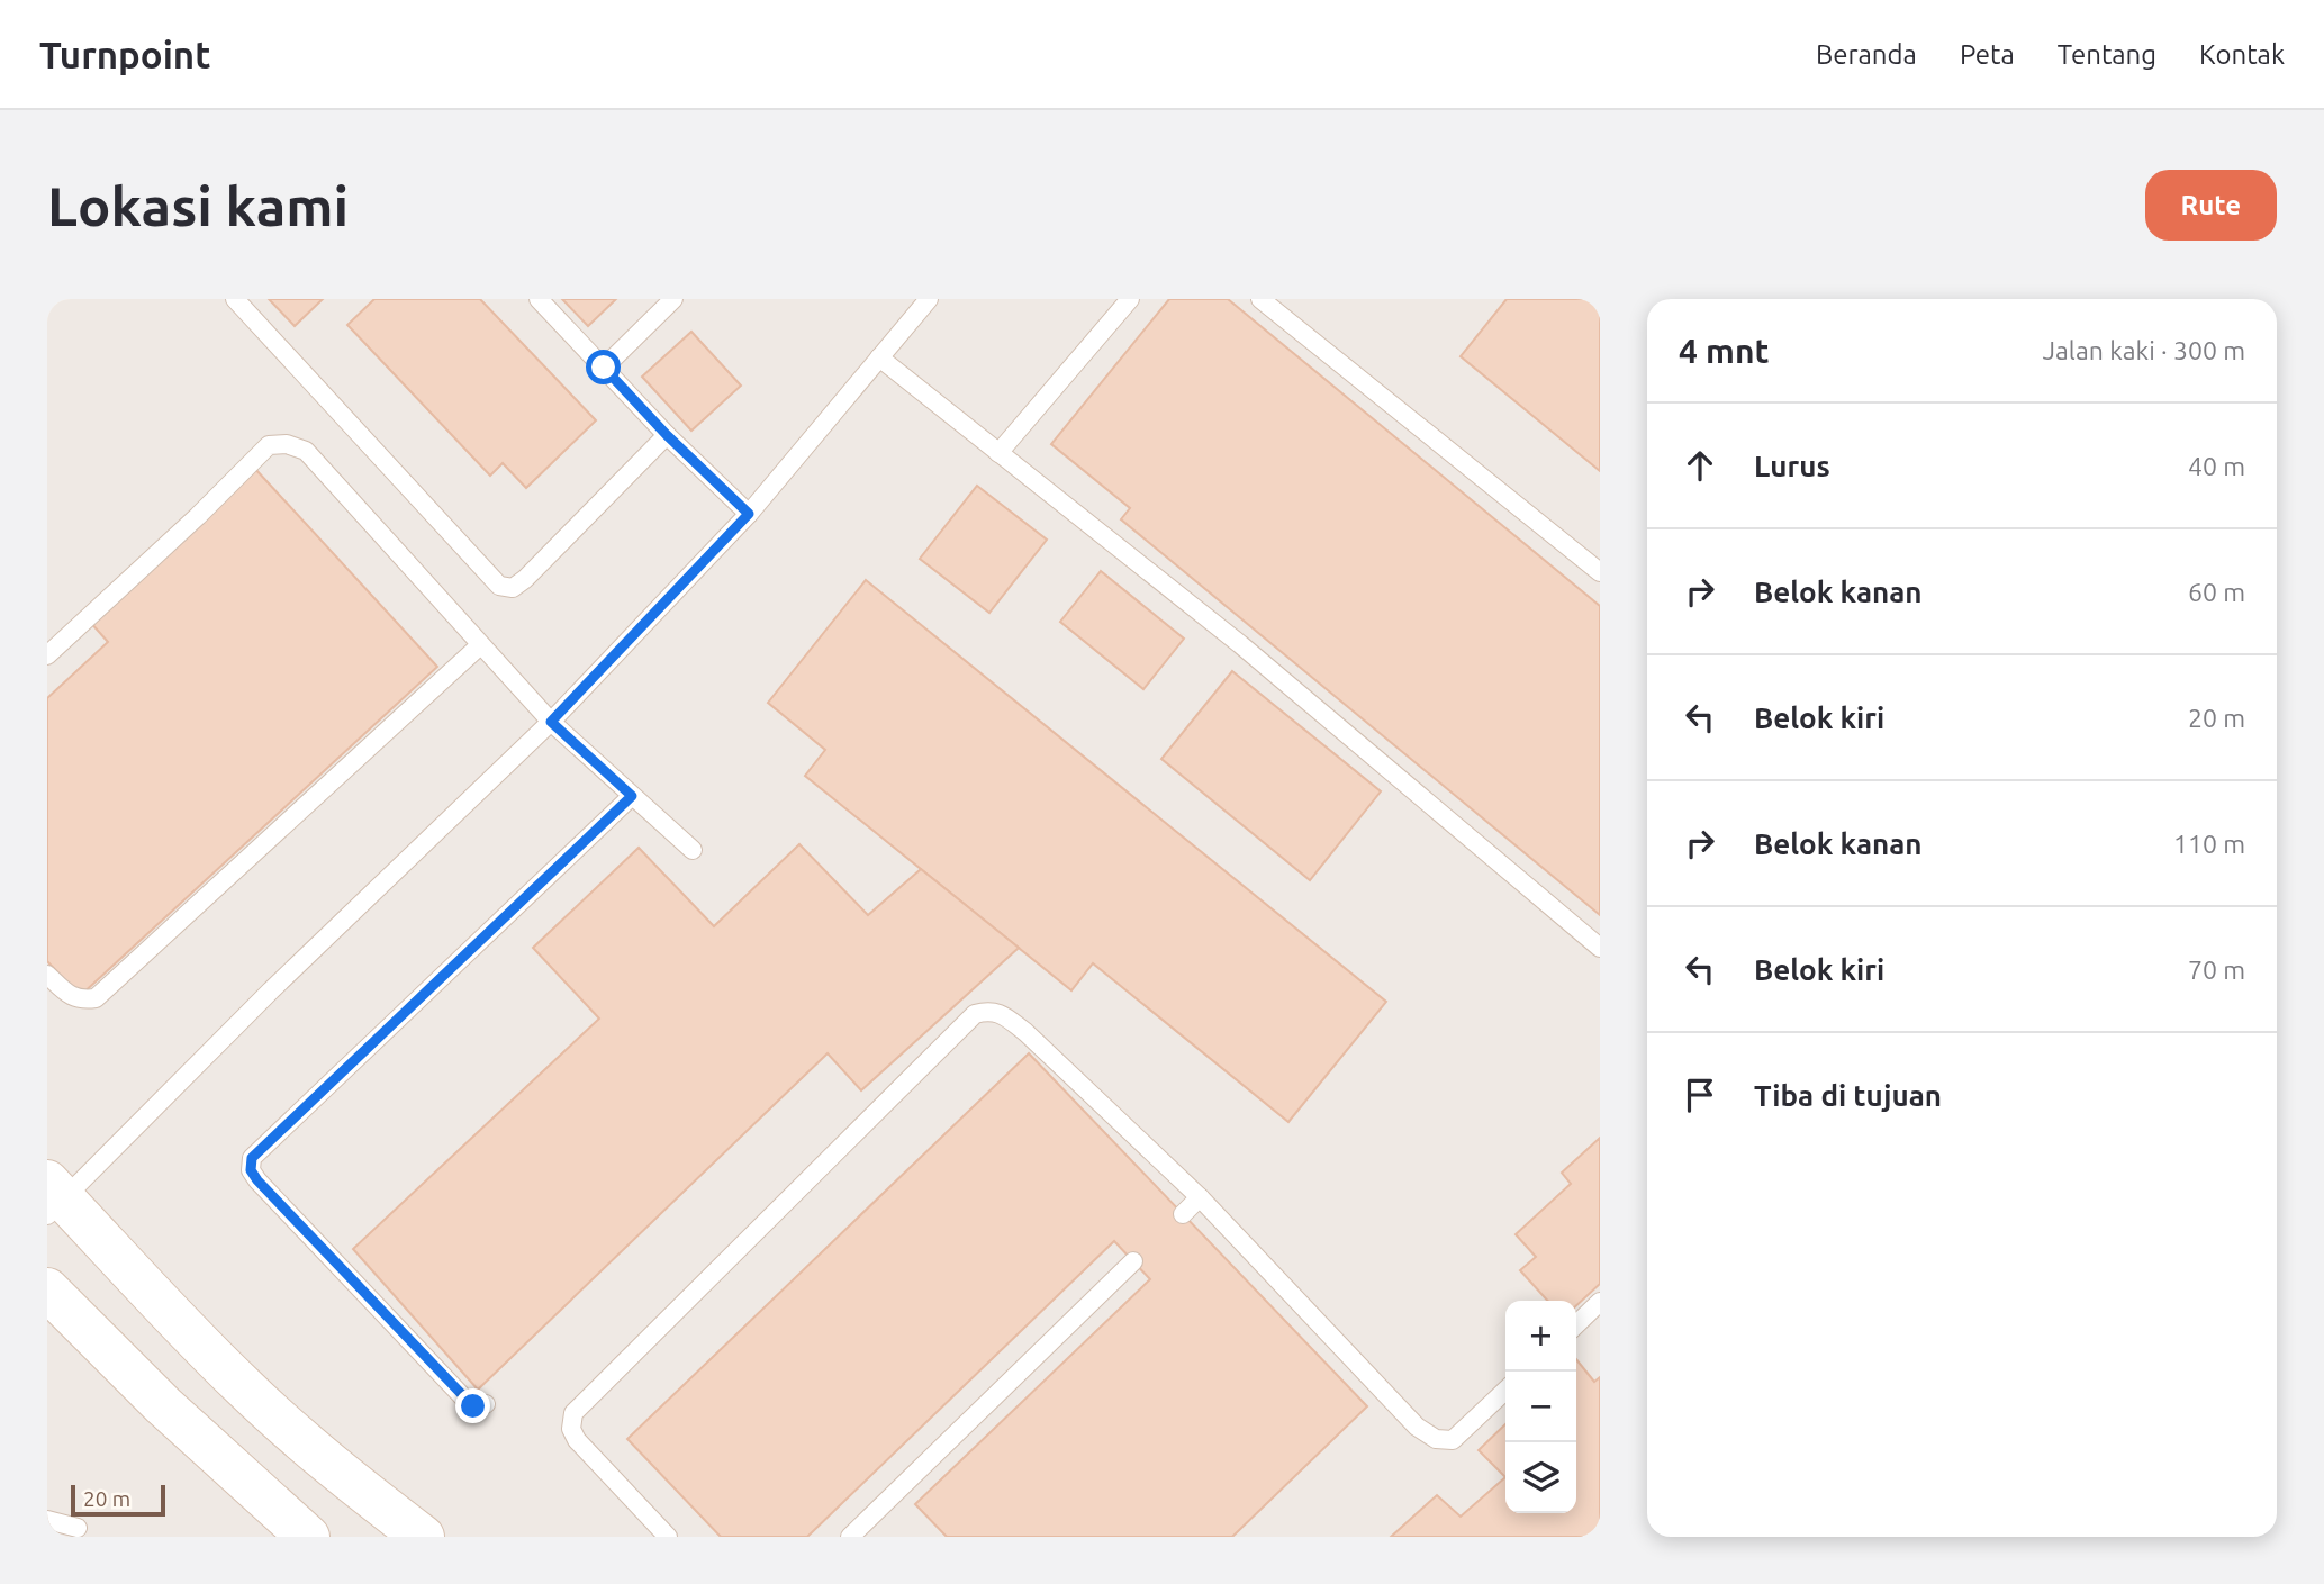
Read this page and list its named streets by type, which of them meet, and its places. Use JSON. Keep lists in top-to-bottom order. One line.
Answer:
{"scale_bar":"20 m","page":{"header":"Turnpoint","nav":["Beranda","Peta","Tentang","Kontak"],"buttons":"Rute","title":"Lokasi kami","heading":["4 mnt","Jalan kaki · 300 m"],"list":[["Lurus","40 m"],["Belok kanan","60 m"],["Belok kiri","20 m"],["Belok kanan","110 m"],["Belok kiri","70 m"],"Tiba di tujuan"],"map_buttons":["+","−"],"scale":"20 m"}}
